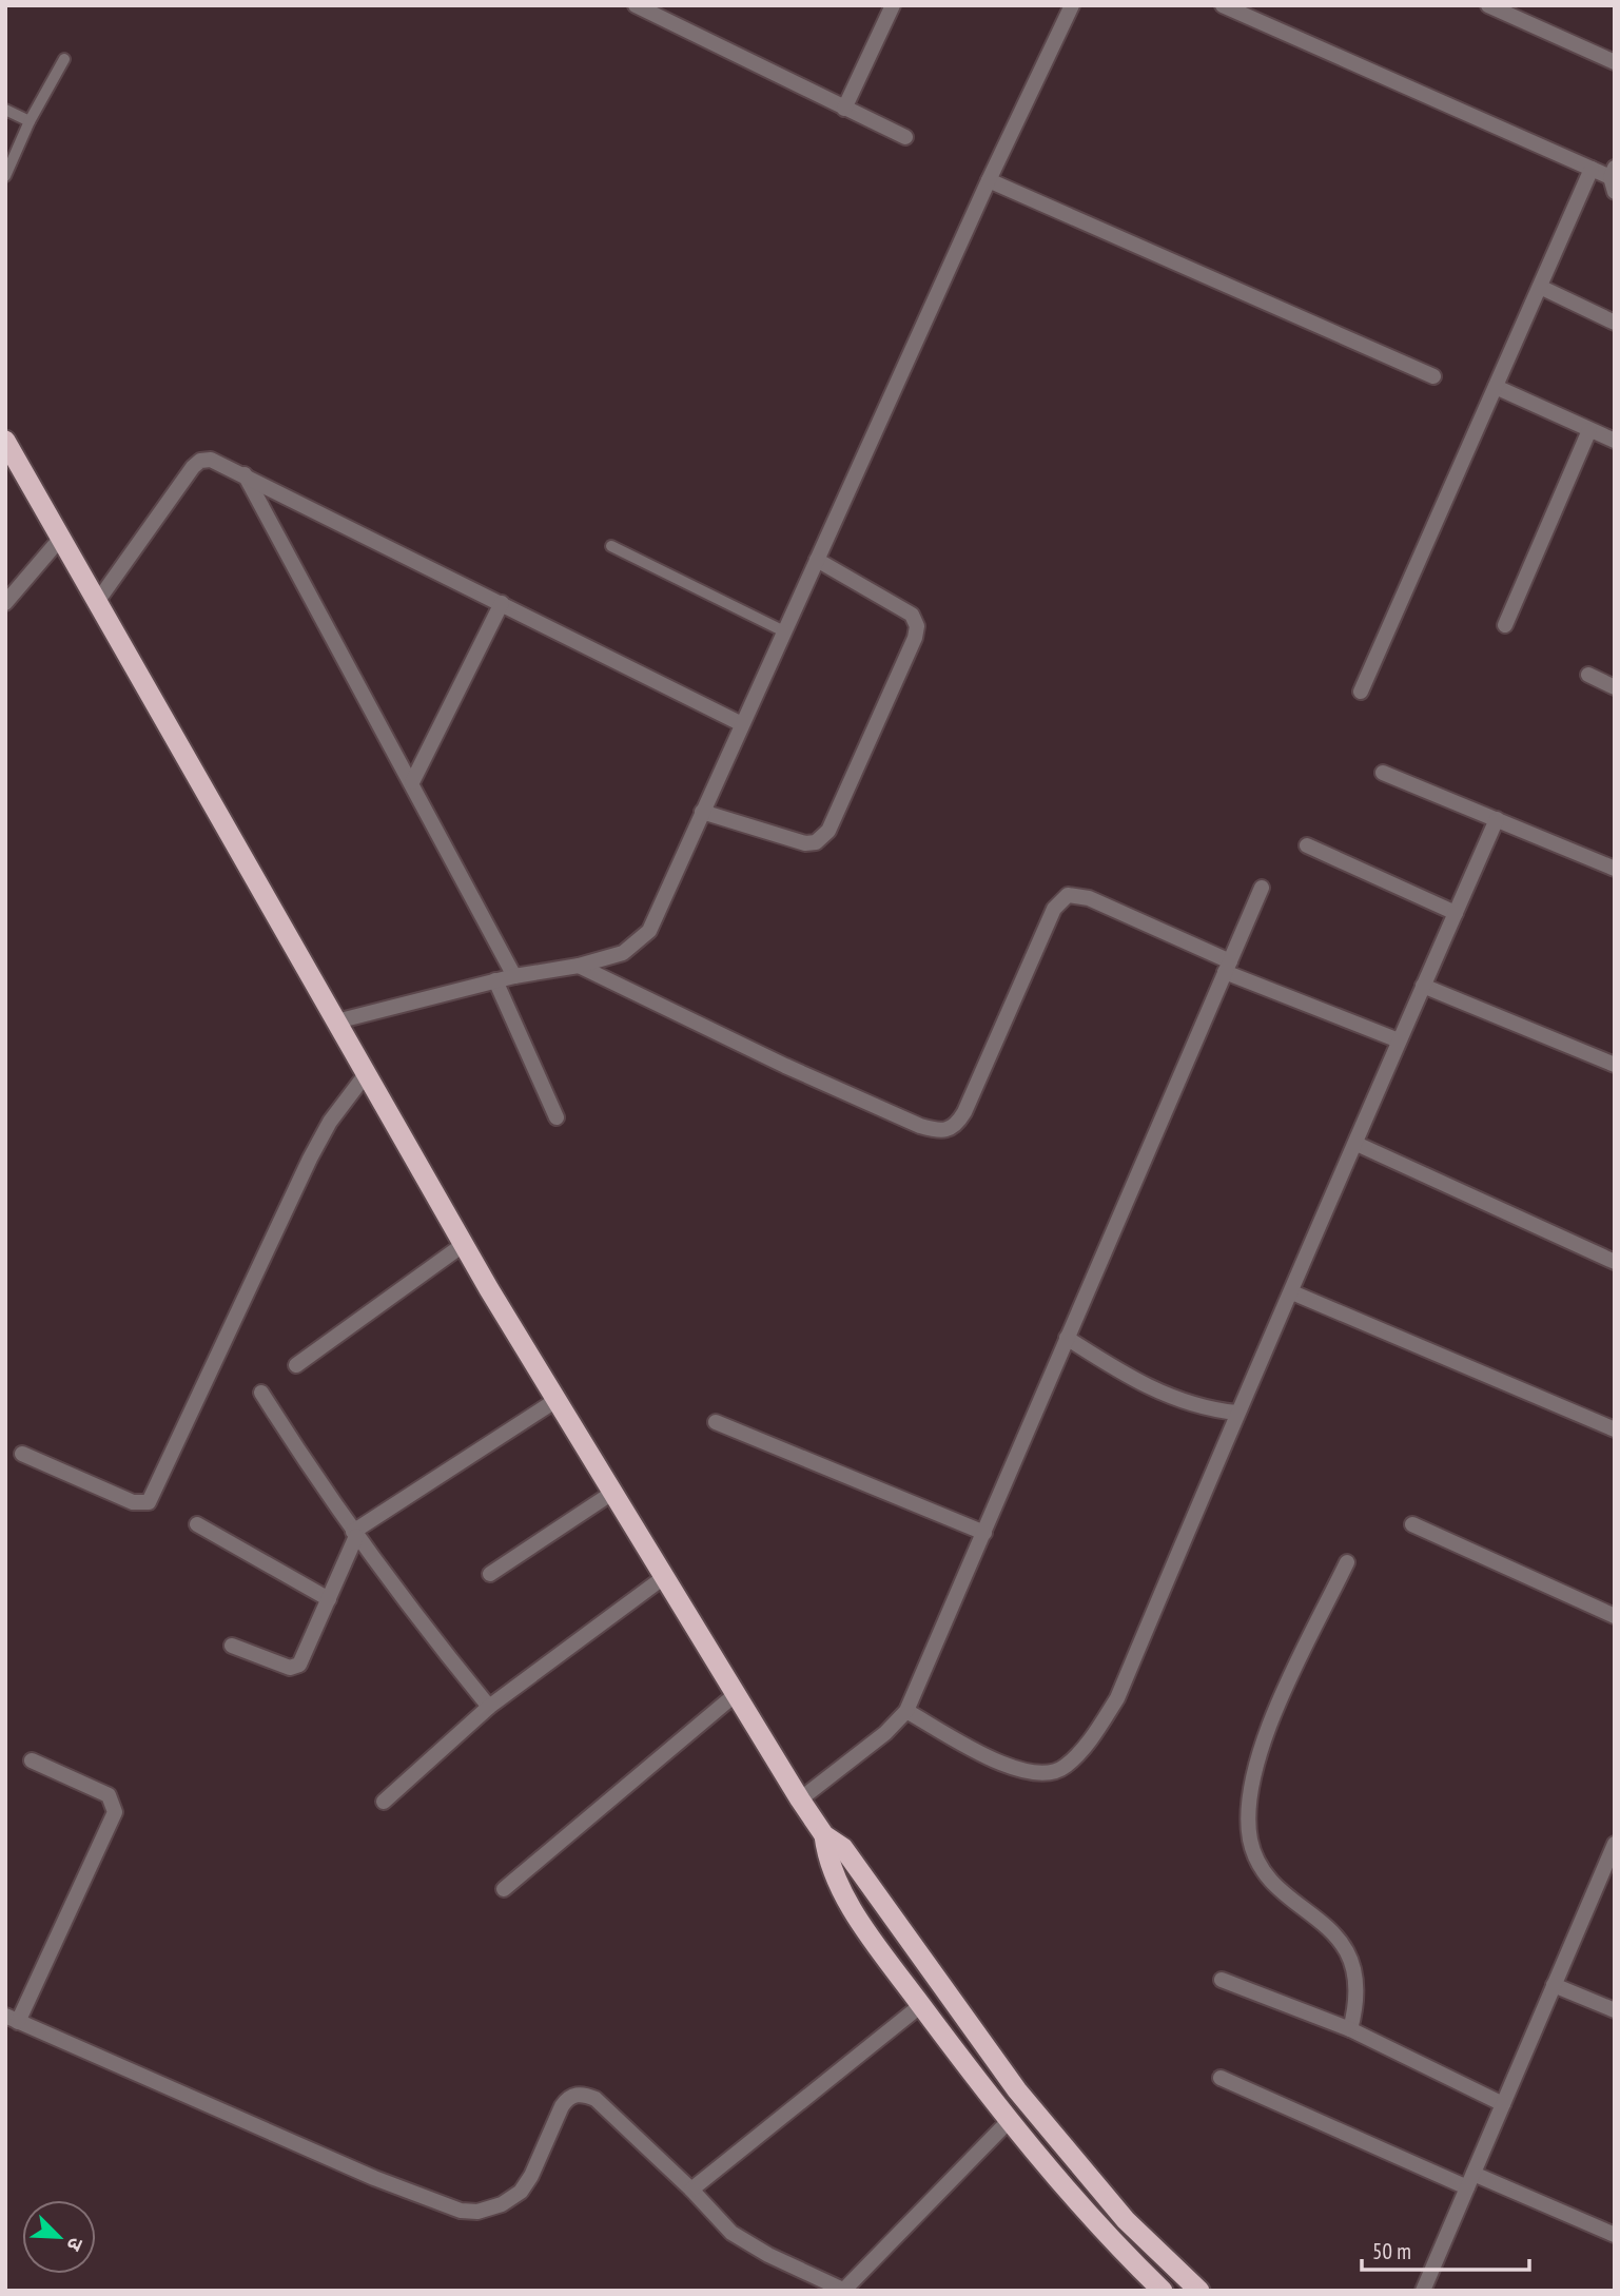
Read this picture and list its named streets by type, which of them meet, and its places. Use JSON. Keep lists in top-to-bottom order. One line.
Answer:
{"scale_bar":"50 m","north":"bottom right"}
